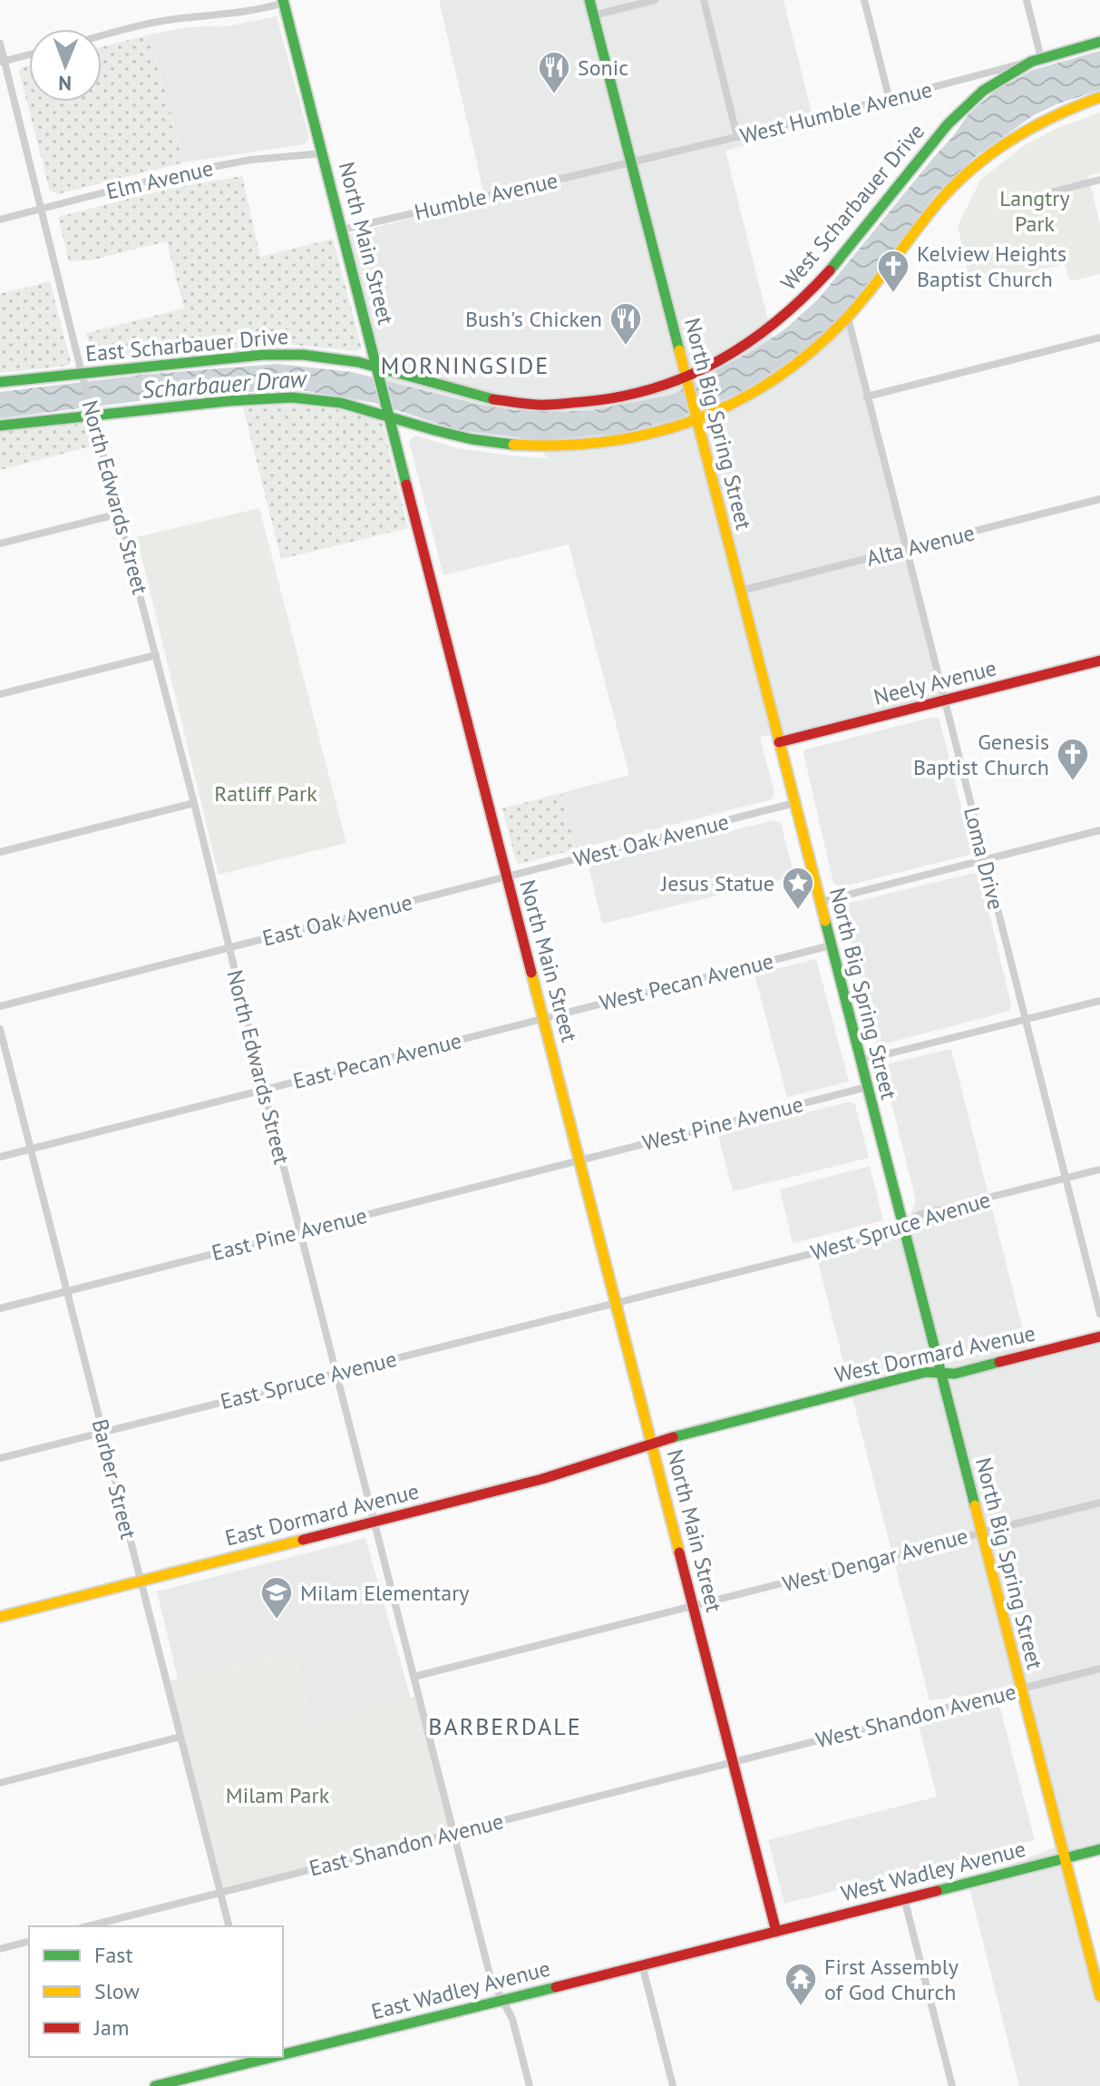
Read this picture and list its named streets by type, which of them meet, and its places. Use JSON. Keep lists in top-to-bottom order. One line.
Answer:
{"streets":{"main road":["West Scharbauer Drive","North Main Street","East Scharbauer Drive","North Big Spring Street","Neely Avenue","West Dormard Avenue","East Dormard Avenue","West Wadley Avenue","East Wadley Avenue"],"street":["West Humble Avenue","Elm Avenue","Humble Avenue","North Edwards Street","Alta Avenue","West Oak Avenue","Loma Drive","East Oak Avenue","West Pecan Avenue","East Pecan Avenue","West Pine Avenue","West Spruce Avenue","East Pine Avenue","East Spruce Avenue","Barber Street","West Dengar Avenue","West Shandon Avenue","East Shandon Avenue"]},"crossings":[["West Humble Avenue","Humble Avenue"],["West Humble Avenue","West Scharbauer Drive"],["West Humble Avenue","North Big Spring Street"],["Elm Avenue","North Main Street"],["Elm Avenue","North Edwards Street"],["Humble Avenue","North Main Street"],["Humble Avenue","North Big Spring Street"],["West Scharbauer Drive","North Main Street"],["West Scharbauer Drive","East Scharbauer Drive"],["West Scharbauer Drive","North Big Spring Street"],["North Main Street","East Scharbauer Drive"],["North Main Street","West Oak Avenue"],["North Main Street","East Oak Avenue"],["North Main Street","West Pecan Avenue"],["North Main Street","East Pecan Avenue"],["North Main Street","West Pine Avenue"],["North Main Street","West Spruce Avenue"],["North Main Street","East Pine Avenue"],["North Main Street","West Dormard Avenue"],["North Main Street","East Spruce Avenue"],["North Main Street","East Dormard Avenue"],["North Main Street","West Dengar Avenue"],["North Main Street","West Shandon Avenue"],["North Main Street","East Shandon Avenue"],["North Main Street","West Wadley Avenue"],["North Main Street","East Wadley Avenue"],["East Scharbauer Drive","North Edwards Street"],["North Big Spring Street","Alta Avenue"],["North Big Spring Street","Neely Avenue"],["North Big Spring Street","West Oak Avenue"],["North Big Spring Street","West Pecan Avenue"],["North Big Spring Street","West Pine Avenue"],["North Big Spring Street","West Spruce Avenue"],["North Big Spring Street","West Dormard Avenue"],["North Big Spring Street","West Dengar Avenue"],["North Big Spring Street","West Shandon Avenue"],["North Big Spring Street","West Wadley Avenue"],["North Edwards Street","East Oak Avenue"],["North Edwards Street","East Pecan Avenue"],["North Edwards Street","East Pine Avenue"],["North Edwards Street","East Spruce Avenue"],["North Edwards Street","East Dormard Avenue"],["North Edwards Street","West Dengar Avenue"],["North Edwards Street","East Shandon Avenue"],["North Edwards Street","East Wadley Avenue"],["Alta Avenue","Loma Drive"],["Neely Avenue","Loma Drive"],["West Oak Avenue","East Oak Avenue"],["Loma Drive","West Spruce Avenue"],["West Pecan Avenue","East Pecan Avenue"],["East Pecan Avenue","Barber Street"],["West Pine Avenue","East Pine Avenue"],["West Spruce Avenue","East Spruce Avenue"],["East Pine Avenue","Barber Street"],["West Dormard Avenue","East Dormard Avenue"],["East Spruce Avenue","Barber Street"],["Barber Street","East Dormard Avenue"],["Barber Street","East Shandon Avenue"],["West Shandon Avenue","East Shandon Avenue"],["West Wadley Avenue","East Wadley Avenue"]],"districts":["MORNINGSIDE","BARBERDALE"],"water":["Scharbauer Draw"],"parks":["Langtry Park","Ratliff Park","Milam Park"],"places":{"restaurant":["Sonic","Bush's Chicken"],"church":["Kelview Heights Baptist Church","Genesis Baptist Church"],"place":["Jesus Statue"],"school or university":["Milam Elementary"],"temple":["First Assembly of God Church"]},"legend":["Fast","Slow","Jam"],"north":"bottom"}
